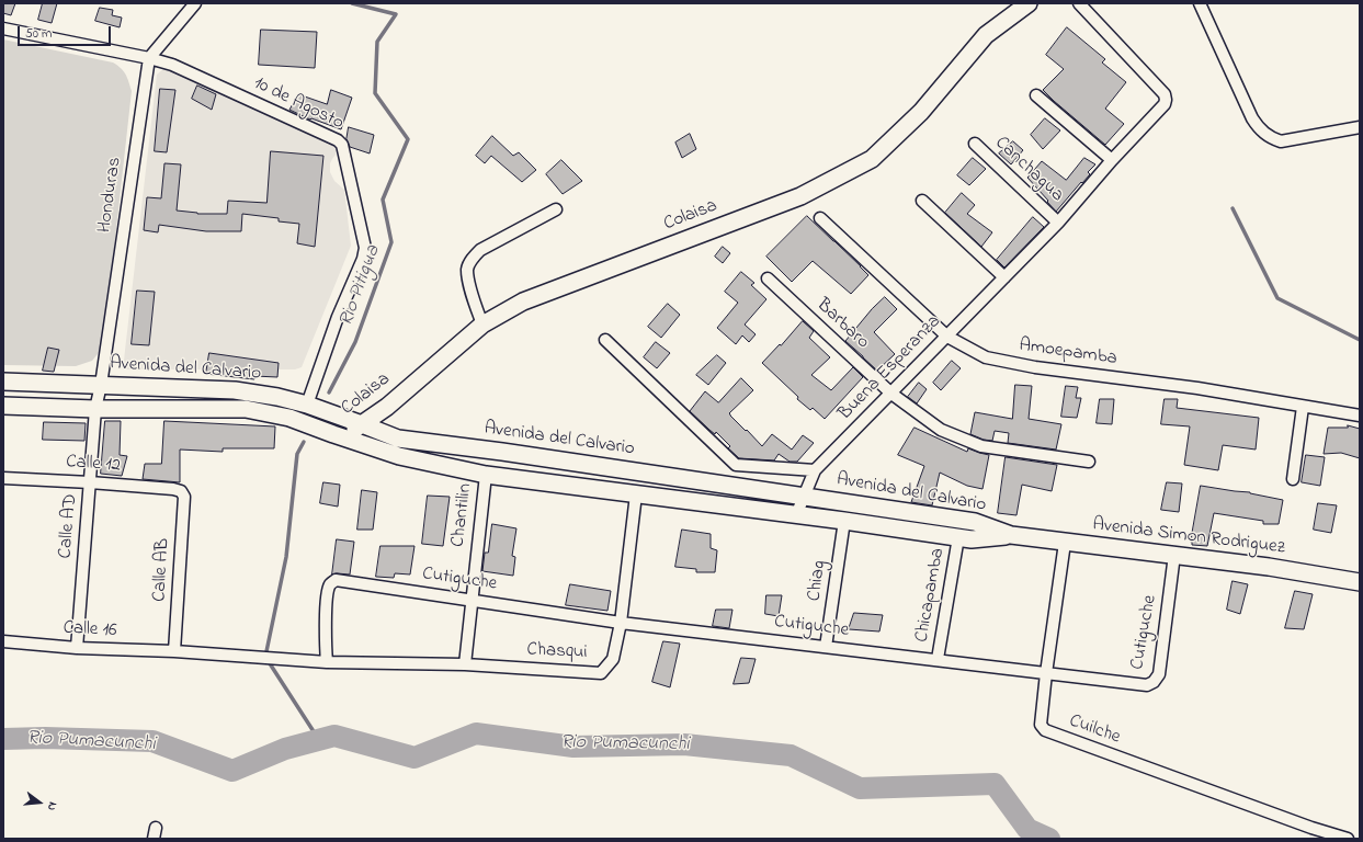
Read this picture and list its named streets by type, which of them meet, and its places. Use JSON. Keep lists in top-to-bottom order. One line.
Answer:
{"streets":{"street":["10 de Agosto","Canchagua","Honduras","Colaisa","Barbaro","Amoepamba","Buena Esperanza","Avenida del Calvario","Calle 12","Chantilin","Calle AD","Avenida Simon Rodriguez","Calle AB","Cutiguche","Chiag","Chicapamba","Calle 16","Chasqui","Cuilche"]},"crossings":[["10 de Agosto","Honduras"],["10 de Agosto","Avenida del Calvario"],["Canchagua","Buena Esperanza"],["Honduras","Avenida del Calvario"],["Honduras","Calle AD"],["Colaisa","Avenida del Calvario"],["Barbaro","Buena Esperanza"],["Amoepamba","Buena Esperanza"],["Avenida del Calvario","Chantilin"],["Avenida del Calvario","Calle AD"],["Avenida del Calvario","Avenida Simon Rodriguez"],["Avenida del Calvario","Chiag"],["Avenida del Calvario","Chicapamba"],["Avenida del Calvario","Chasqui"],["Calle 12","Calle AD"],["Calle 12","Calle AB"],["Chantilin","Cutiguche"],["Chantilin","Chasqui"],["Calle AD","Calle 16"],["Avenida Simon Rodriguez","Cutiguche"],["Avenida Simon Rodriguez","Cuilche"],["Calle AB","Calle 16"],["Cutiguche","Chiag"],["Cutiguche","Chicapamba"],["Cutiguche","Chasqui"],["Cutiguche","Cuilche"],["Calle 16","Chasqui"]],"water":["Rio Pitigua","Rio Pumacunchi"],"scale_bar":"50 m","north":"right"}
